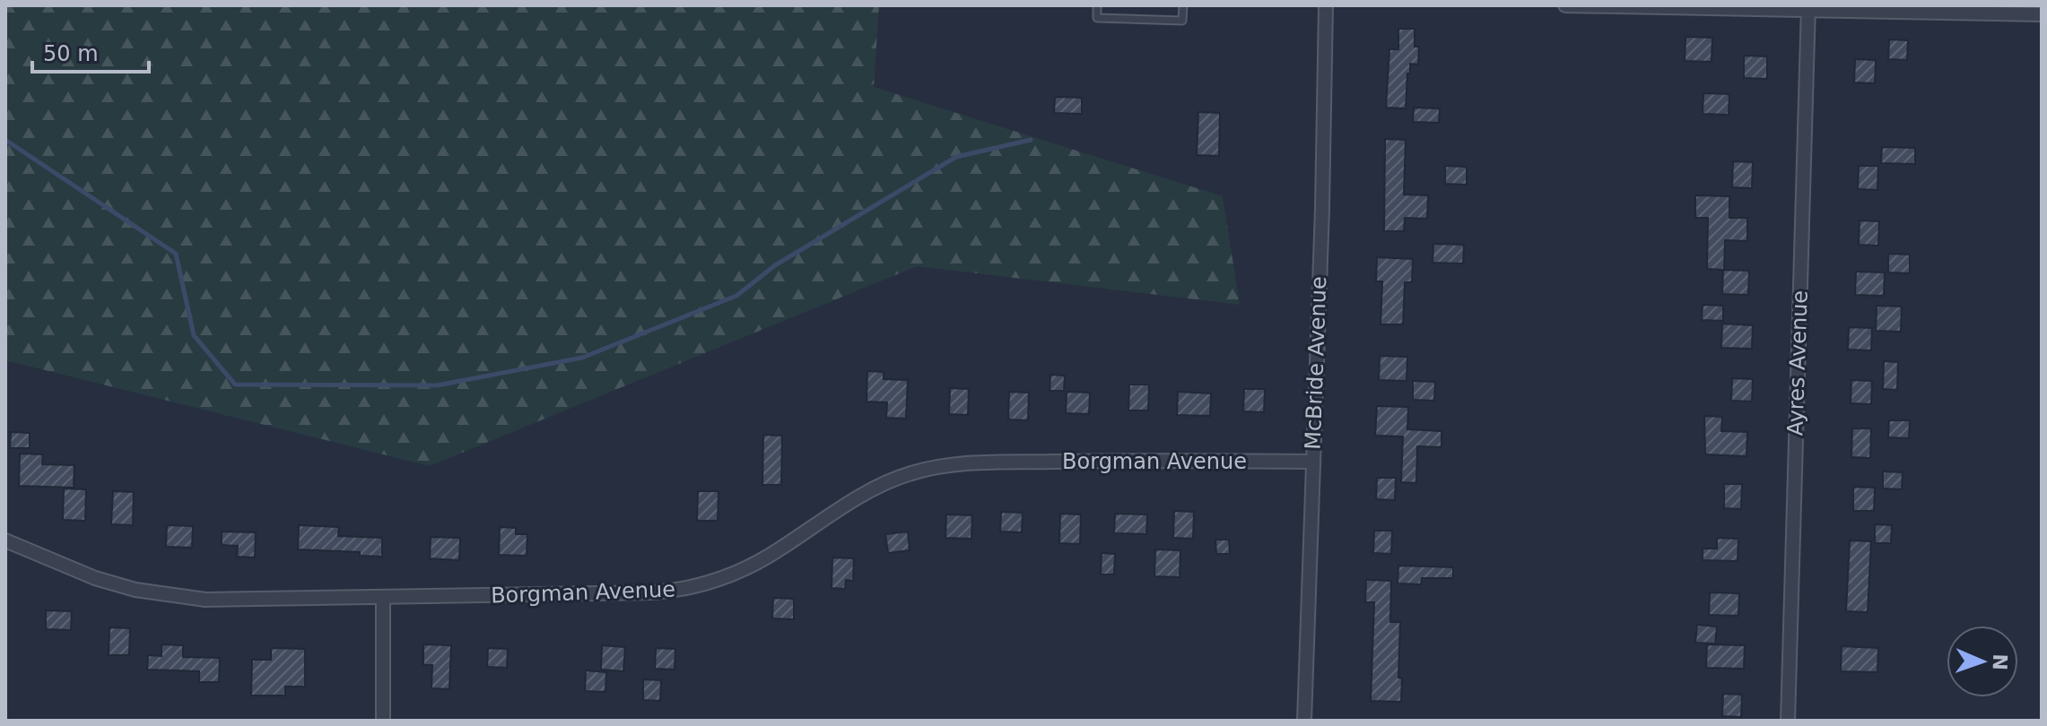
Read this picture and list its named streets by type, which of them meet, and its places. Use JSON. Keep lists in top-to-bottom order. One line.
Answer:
{"streets":{"street":["McBride Avenue","Ayres Avenue","Borgman Avenue"]},"crossings":[["McBride Avenue","Borgman Avenue"]],"scale_bar":"50 m","north":"right"}
